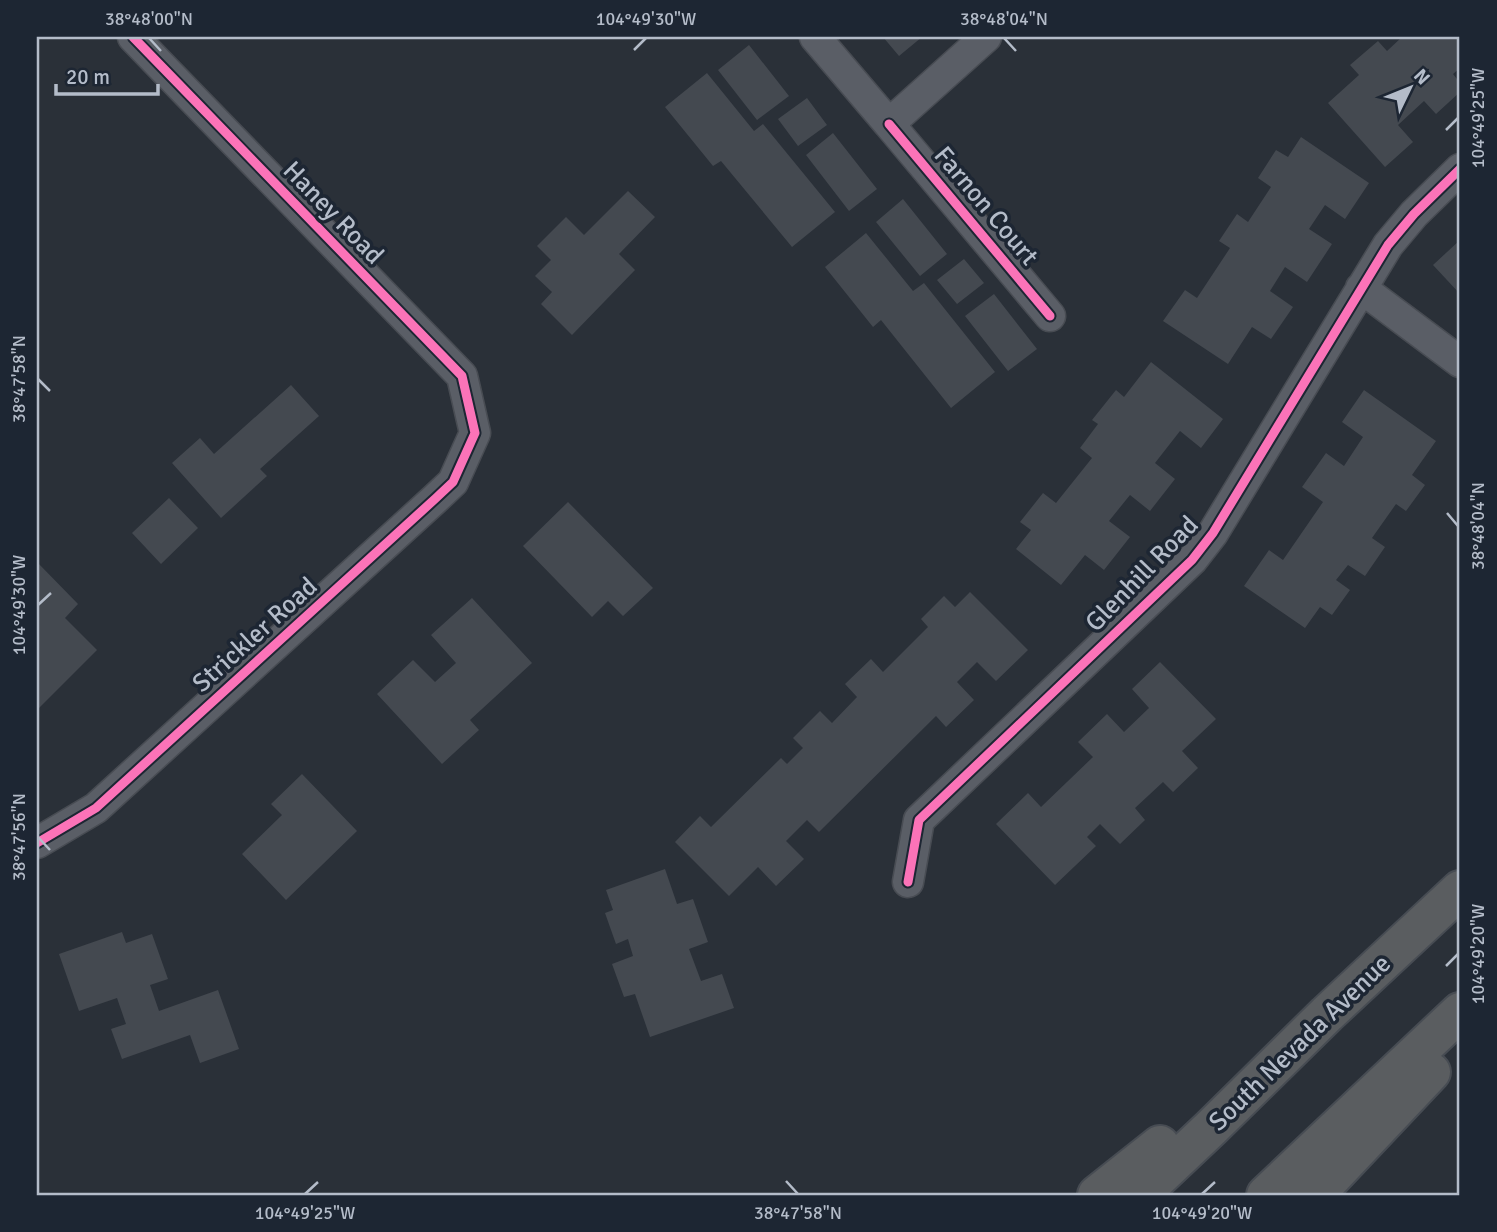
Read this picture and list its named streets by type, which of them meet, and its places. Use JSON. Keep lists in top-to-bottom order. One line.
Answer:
{"streets":{"highway":["South Nevada Avenue"],"street":["Farnon Court","Haney Road","Glenhill Road","Strickler Road"]},"crossings":[["Haney Road","Strickler Road"]],"scale_bar":"20 m","north":"top right","coordinates":["38°48'00\"N","104°49'30\"W","38°48'04\"N","104°49'25\"W","38°47'58\"N","38°47'56\"N","104°49'20\"W"]}
